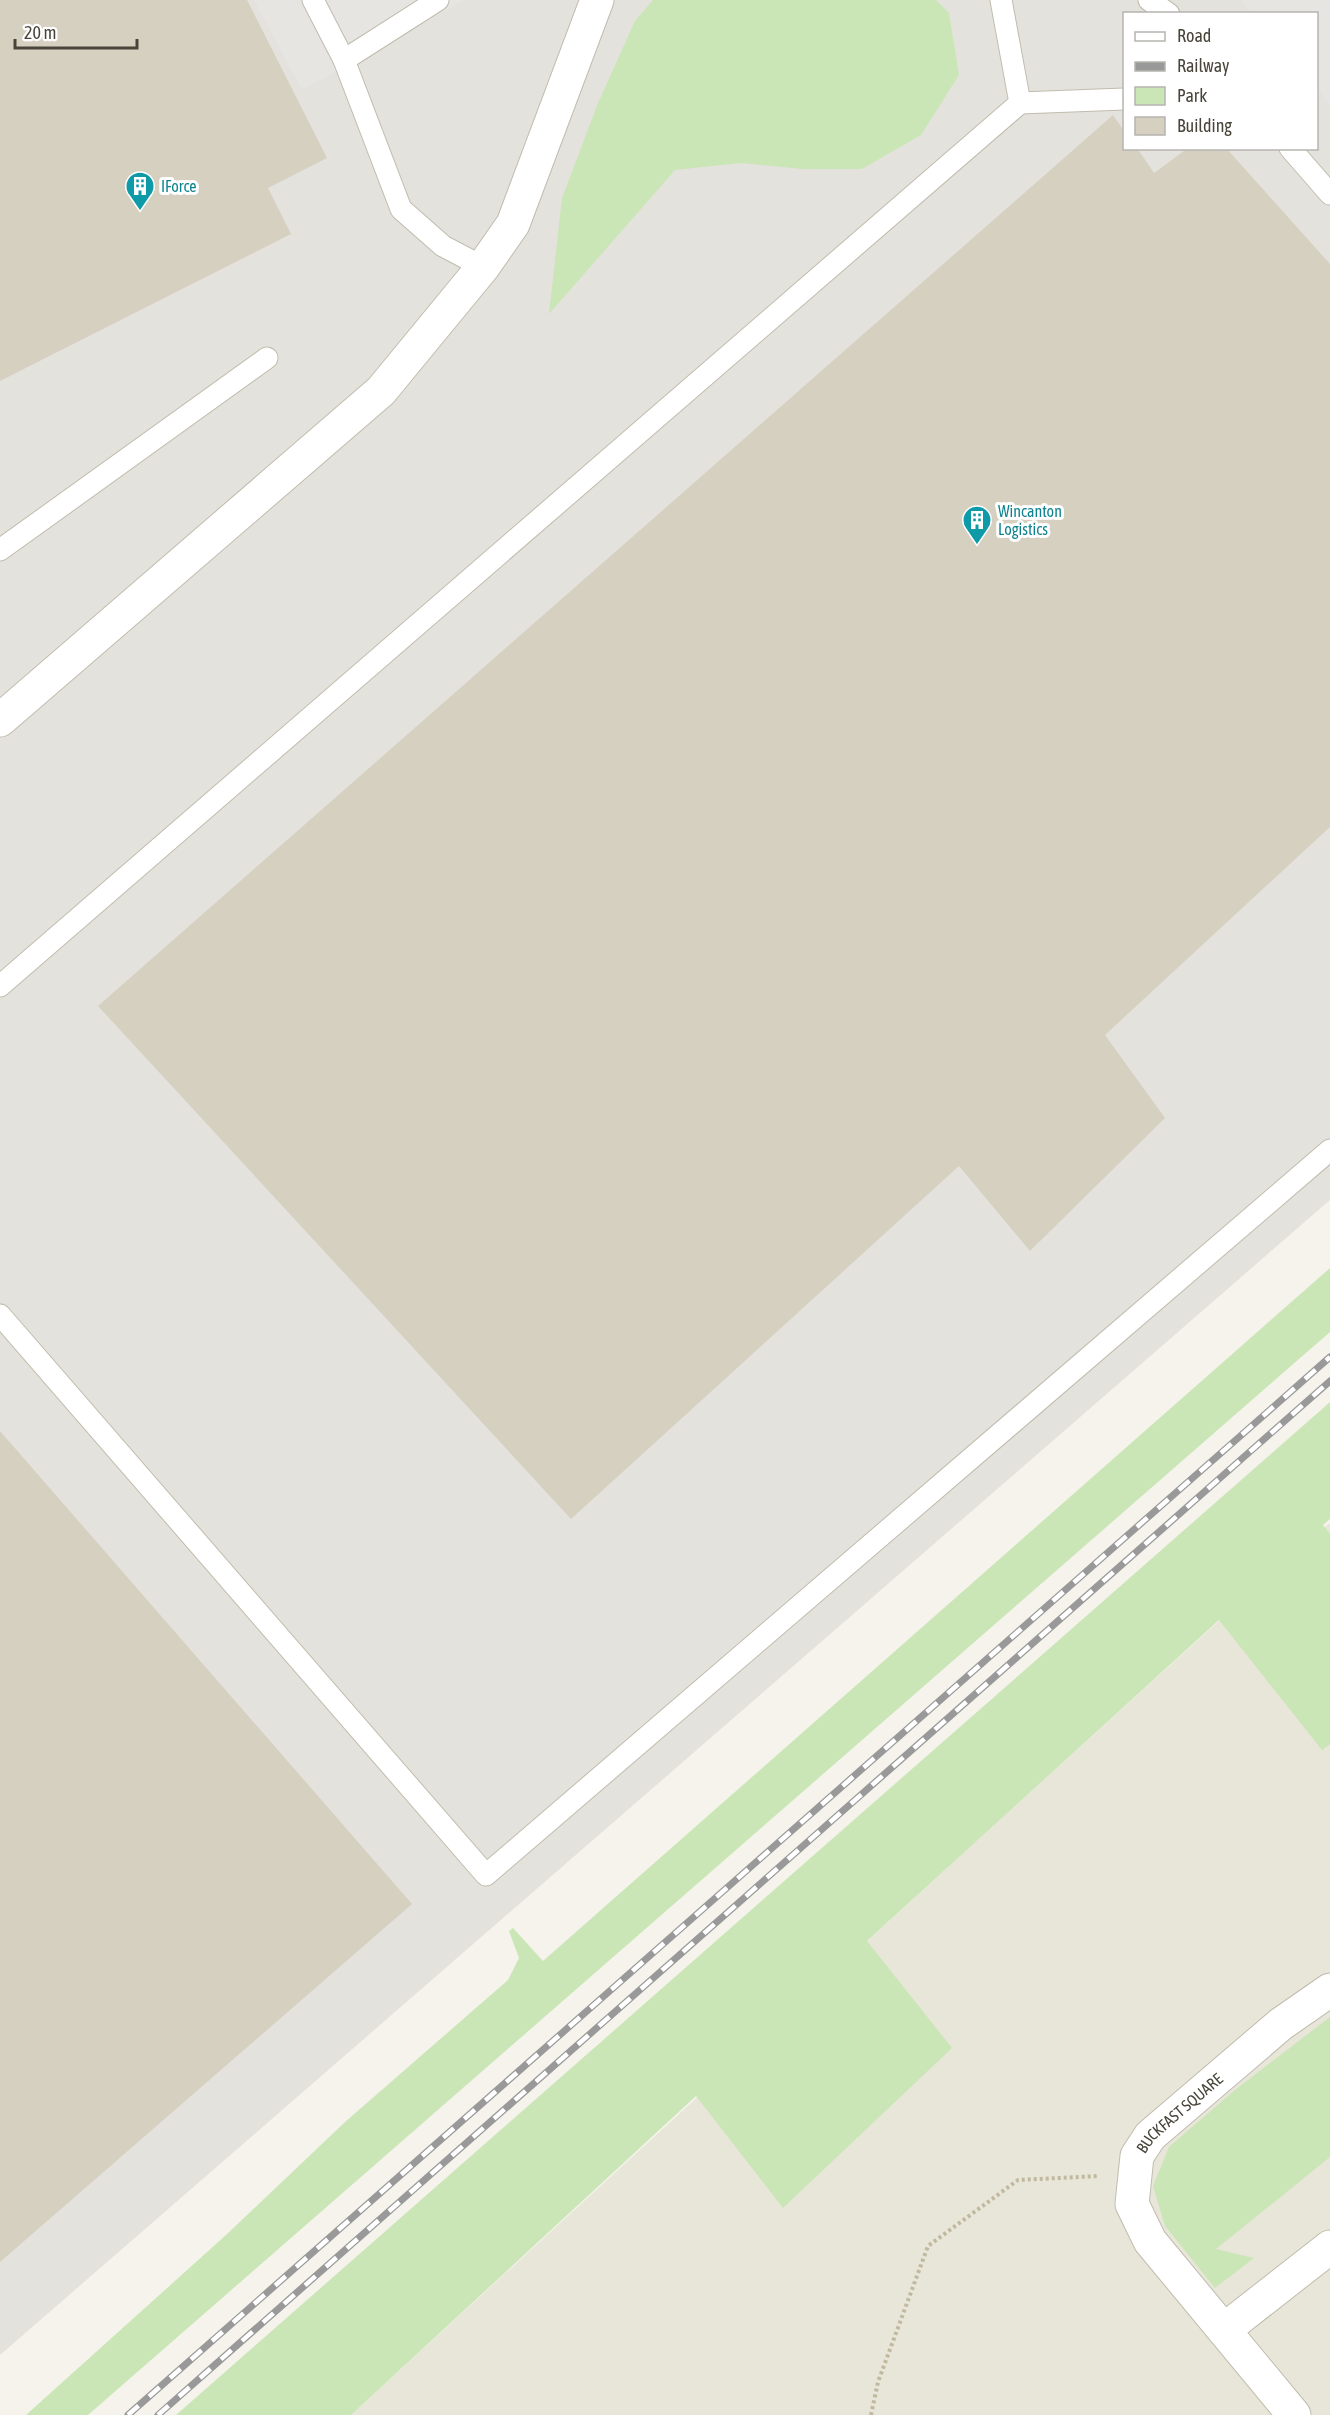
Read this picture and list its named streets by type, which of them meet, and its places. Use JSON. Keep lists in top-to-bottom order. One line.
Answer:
{"streets":{"street":["BUCKFAST SQUARE"]},"places":{"building":["IForce","Wincanton Logistics"]},"legend":["Road","Railway","Park","Building"],"scale_bar":"20 m"}
